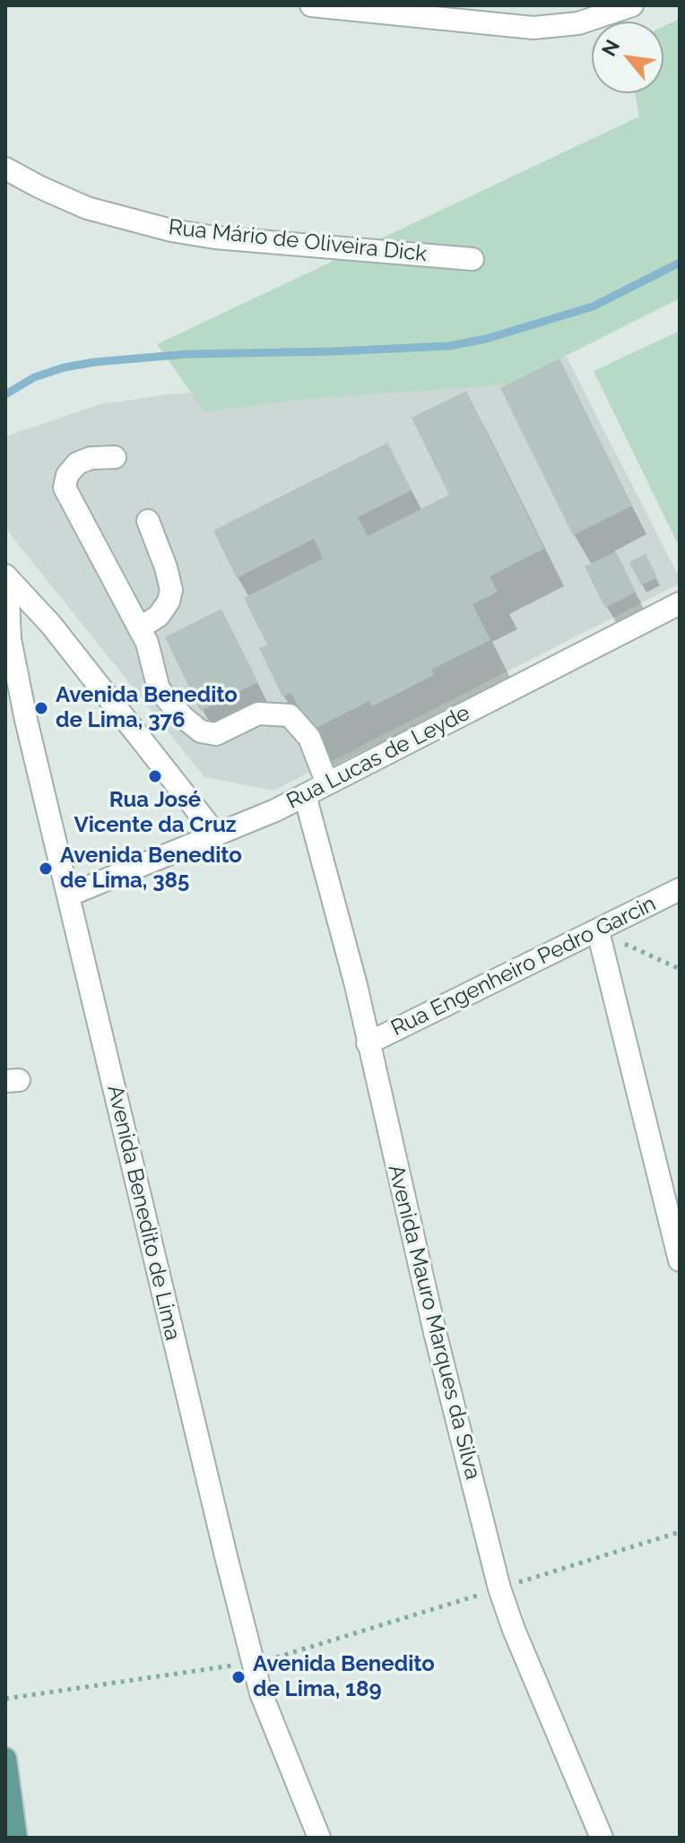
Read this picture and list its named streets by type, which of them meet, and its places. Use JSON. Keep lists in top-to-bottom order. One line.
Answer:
{"streets":{"street":["Rua Mário de Oliveira Dick","Rua Lucas de Leyde","Rua Engenheiro Pedro Garcin","Avenida Benedito de Lima","Avenida Mauro Marques da Silva"]},"crossings":[["Rua Lucas de Leyde","Avenida Benedito de Lima"],["Rua Lucas de Leyde","Avenida Mauro Marques da Silva"],["Rua Engenheiro Pedro Garcin","Avenida Mauro Marques da Silva"]],"places":["Avenida Benedito de Lima, 376","Rua José Vicente da Cruz","Avenida Benedito de Lima, 385","Avenida Benedito de Lima, 189"],"north":"top left"}
